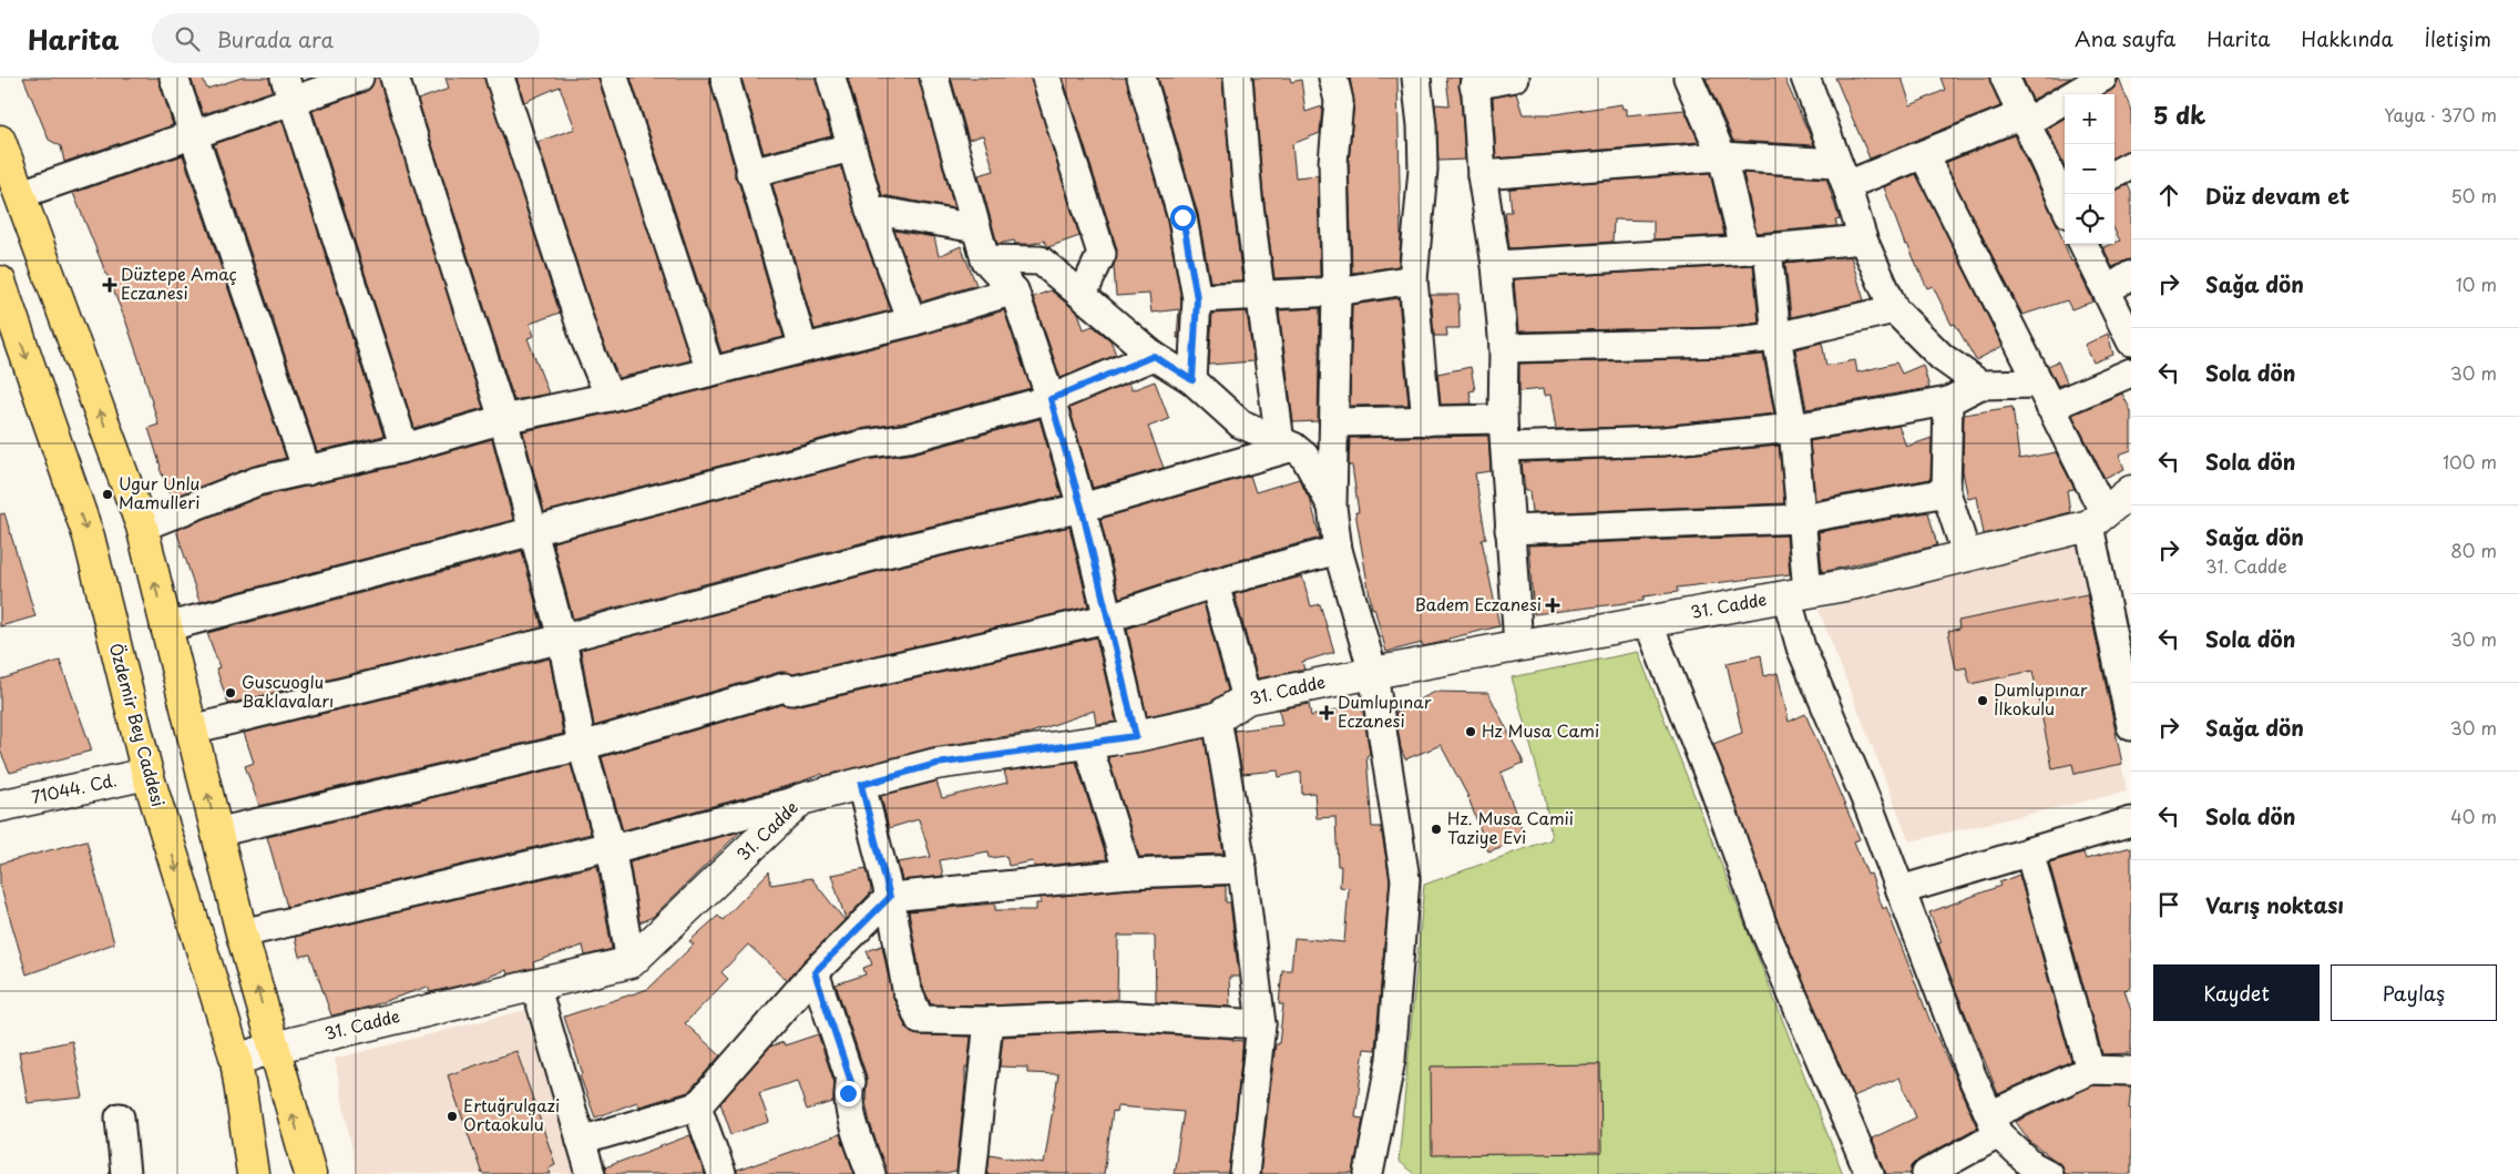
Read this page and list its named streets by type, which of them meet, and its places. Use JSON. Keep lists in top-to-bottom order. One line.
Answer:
{"streets":{"main road":["Özdemir Bey Caddesi"],"street":["31. Cadde","71044. Cd."]},"crossings":[["31. Cadde","Özdemir Bey Caddesi"],["Özdemir Bey Caddesi","71044. Cd."]],"places":{"health":["Düztepe Amaç Eczanesi","Badem Eczanesi","Dumlupınar Eczanesi"],"other":["Ugur Unlu Mamulleri","Guscuoglu Baklavaları","Dumlupınar İlkokulu","Hz Musa Cami","Hz. Musa Camii Taziye Evi","Ertuğrulgazi Ortaokulu"]},"page":{"header":"Harita","search":"Burada ara","nav":["Ana sayfa","Harita","Hakkında","İletişim"],"heading":["5 dk","Yaya · 370 m"],"map_buttons":["+","−"],"list":[["Düz devam et","50 m"],["Sağa dön","10 m"],["Sola dön","30 m"],["Sola dön","100 m"],["Sağa dön","31. Cadde","80 m"],["Sola dön","30 m"],["Sağa dön","30 m"],["Sola dön","40 m"],"Varış noktası"],"buttons":["Kaydet","Paylaş"]}}
